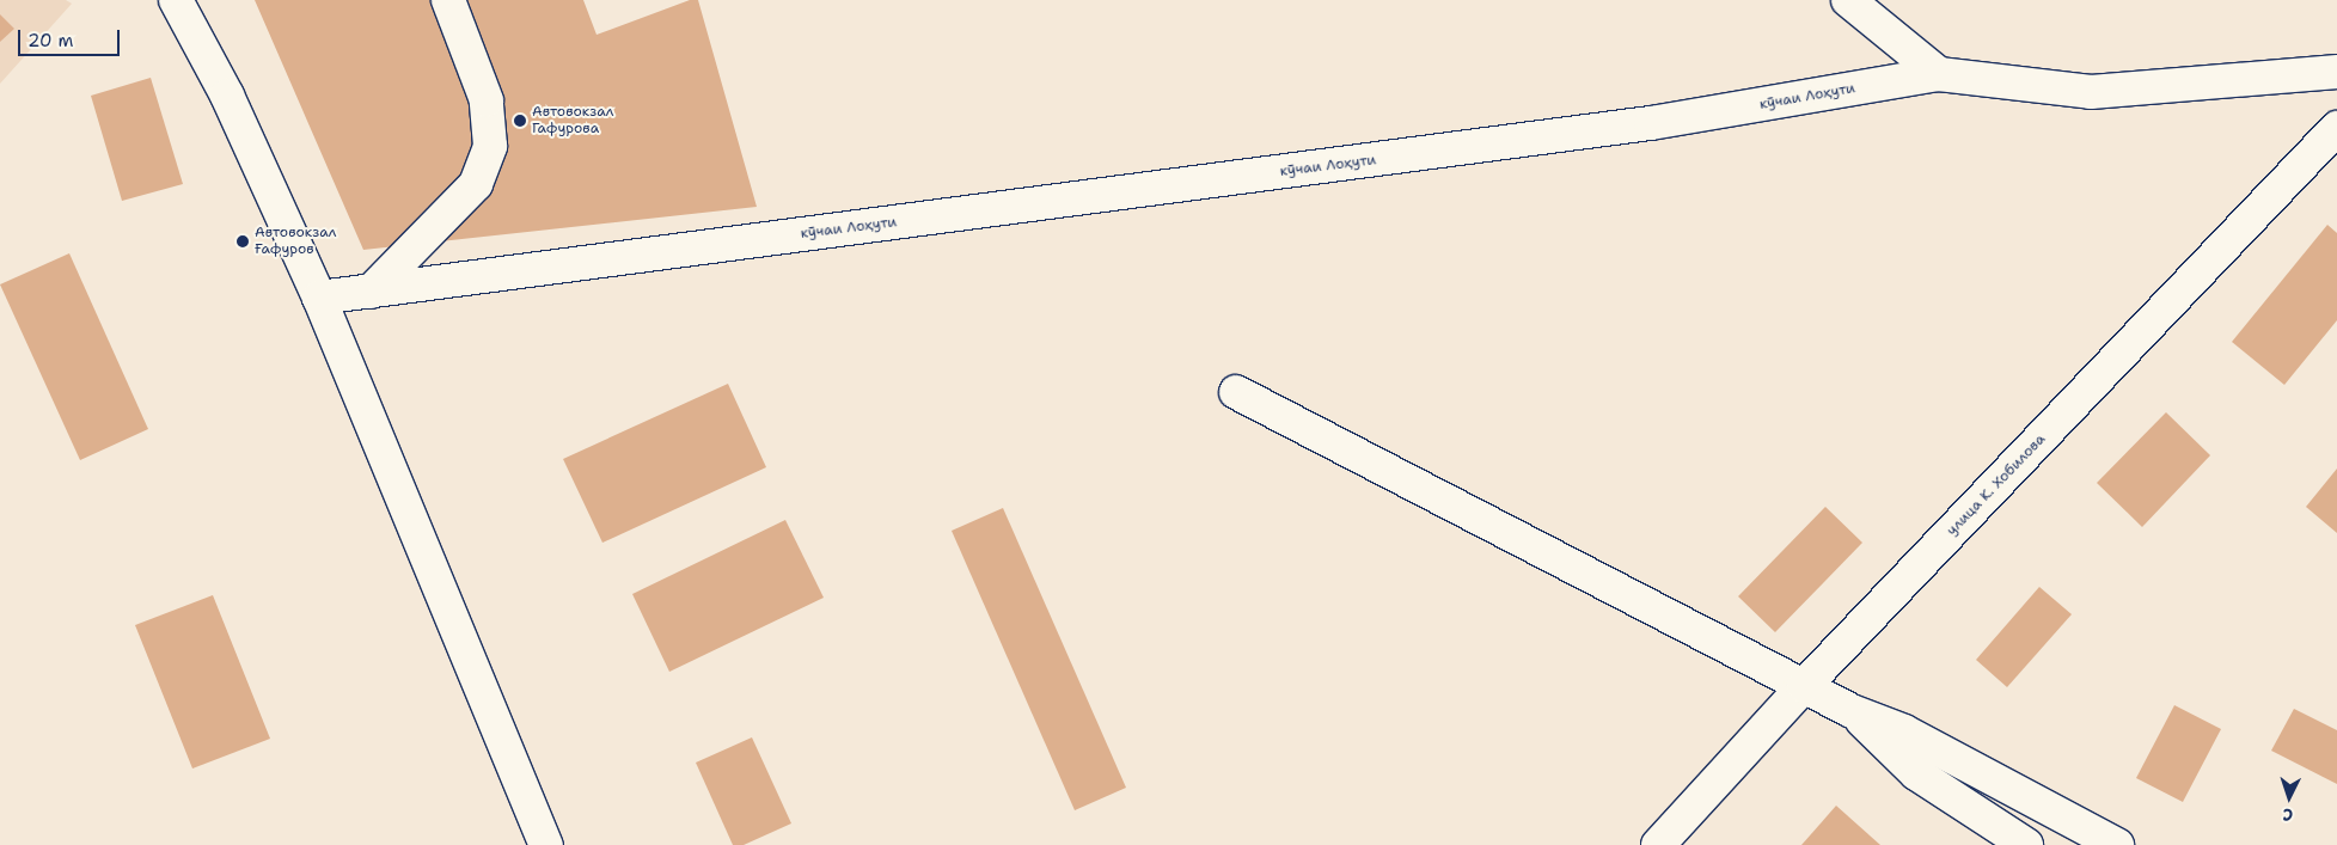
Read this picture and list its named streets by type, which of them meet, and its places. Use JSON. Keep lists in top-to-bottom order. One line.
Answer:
{"streets":{"street":["кӯчаи Лоҳути","улица К. Хобилова"]},"places":["Автовокзал Гафурова","Автовокзал Ғафуров"],"scale_bar":"20 m","north":"bottom"}
